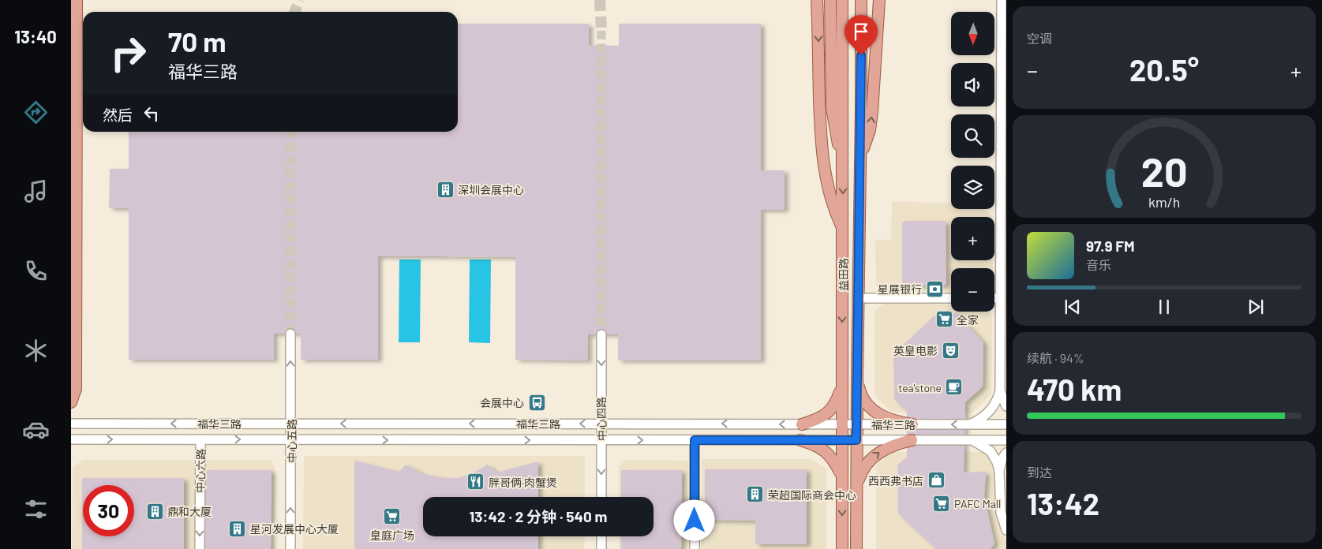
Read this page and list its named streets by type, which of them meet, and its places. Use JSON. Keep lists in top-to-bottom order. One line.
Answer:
{"streets":{"main road":["益田路"],"street":["中心四路","福华三路","中心五路","中心六路"]},"crossings":[["益田路","福华三路"],["中心四路","福华三路"],["福华三路","中心五路"],["福华三路","中心六路"]],"one_way":["中心四路","中心五路","中心六路"],"places":{"building":["深圳会展中心","荣超国际商会中心","鼎和大厦","星河发展中心大厦"],"bank":["星展银行"],"supermarket":["全家","PAFC Mall","皇庭广场"],"theatre":["英皇电影"],"cafe":["tea'stone"],"bus stop":["会展中心"],"shop":["西西弗书店"],"restaurant":["胖哥俩·肉蟹煲"]},"north":"bottom","page":{"tabs":"13:40","tile":["空调",["续航 · 94%","470 km"],["到达","13:42"]],"map_buttons":["+","−"],"turn":["70 m","福华三路"],"heat":["−","20.5°","+"],"then":"然后","song":["97.9 FM","音乐"],"limit":"30","trip":"13:42 · 2 分钟 · 540 m","gauge":["20","km/h"]}}
